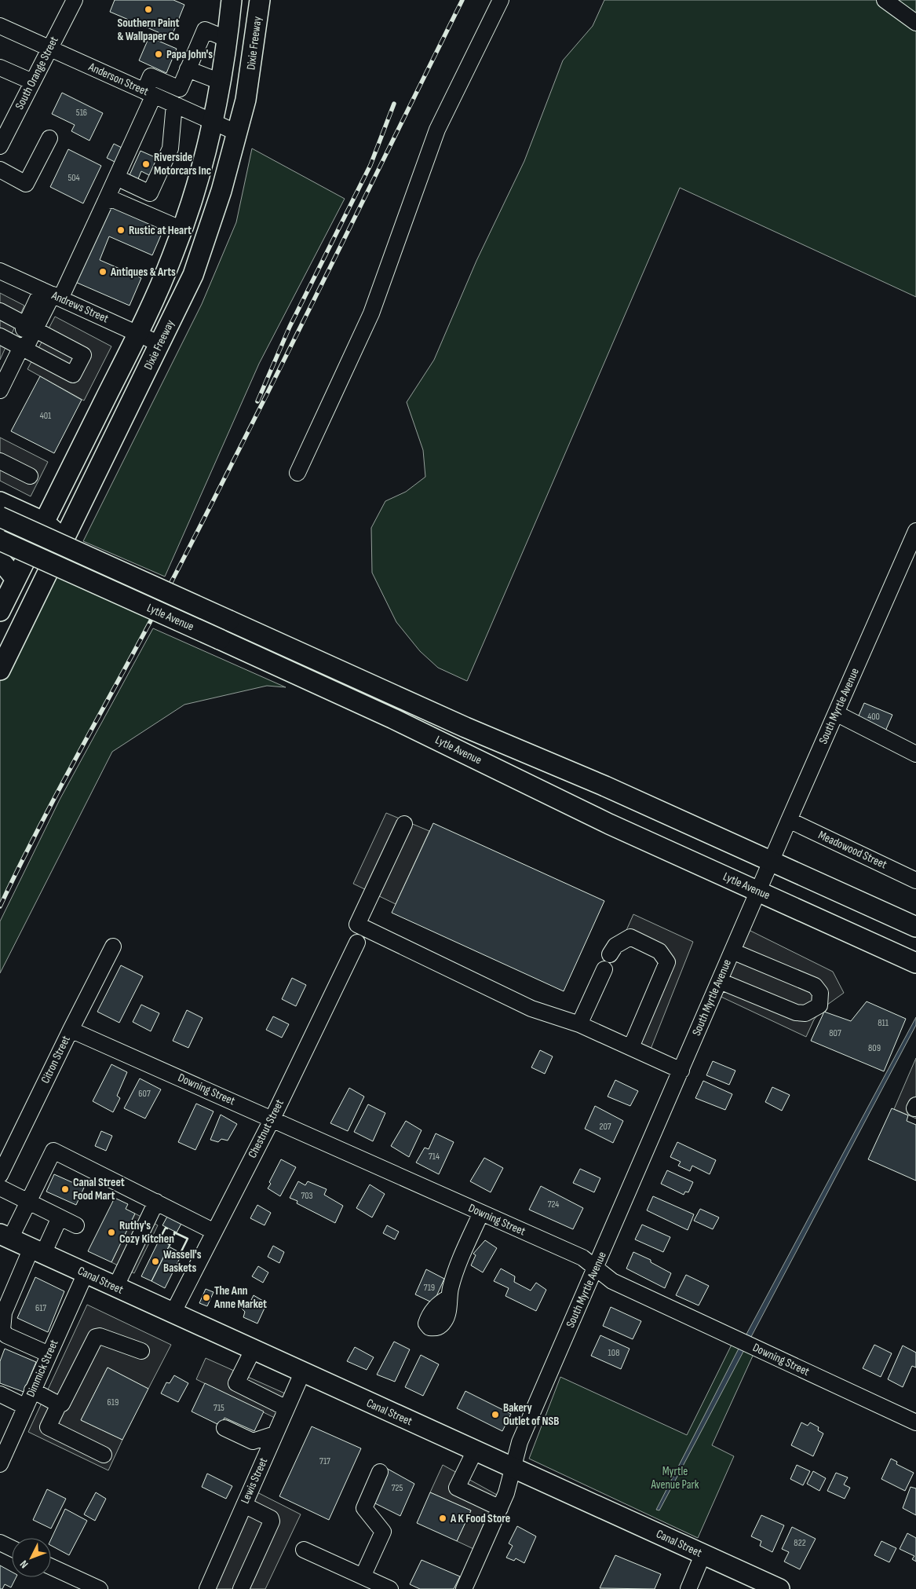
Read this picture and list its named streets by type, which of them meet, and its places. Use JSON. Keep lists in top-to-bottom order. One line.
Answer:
{"streets":{"main road":["Dixie Freeway","Lytle Avenue","Canal Street"],"street":["South Orange Street","Anderson Street","Andrews Street","South Myrtle Avenue","Meadowood Street","Citron Street","Downing Street","Chestnut Street","Dimmick Street","Lewis Street"]},"crossings":[["Dixie Freeway","Anderson Street"],["Dixie Freeway","Andrews Street"],["South Orange Street","Anderson Street"],["Lytle Avenue","South Myrtle Avenue"],["South Myrtle Avenue","Meadowood Street"],["South Myrtle Avenue","Downing Street"],["South Myrtle Avenue","Canal Street"],["Citron Street","Downing Street"],["Downing Street","Chestnut Street"],["Chestnut Street","Canal Street"],["Canal Street","Dimmick Street"],["Canal Street","Lewis Street"]],"parks":["Myrtle Avenue Park"],"places":["Southern Paint & Wallpaper Co","Papa John's","Riverside Motorcars Inc","Rustic at Heart","Antiques & Arts","Canal Street Food Mart","Ruthy's Cozy Kitchen","Wassell's Baskets","The Ann Anne Market","Bakery Outlet of NSB","A K Food Store"],"house_numbers":["516","504","401","400","811","807","809","607","207","714","703","724","719","617","108","619","715","717","725","822"],"north":"bottom left"}
